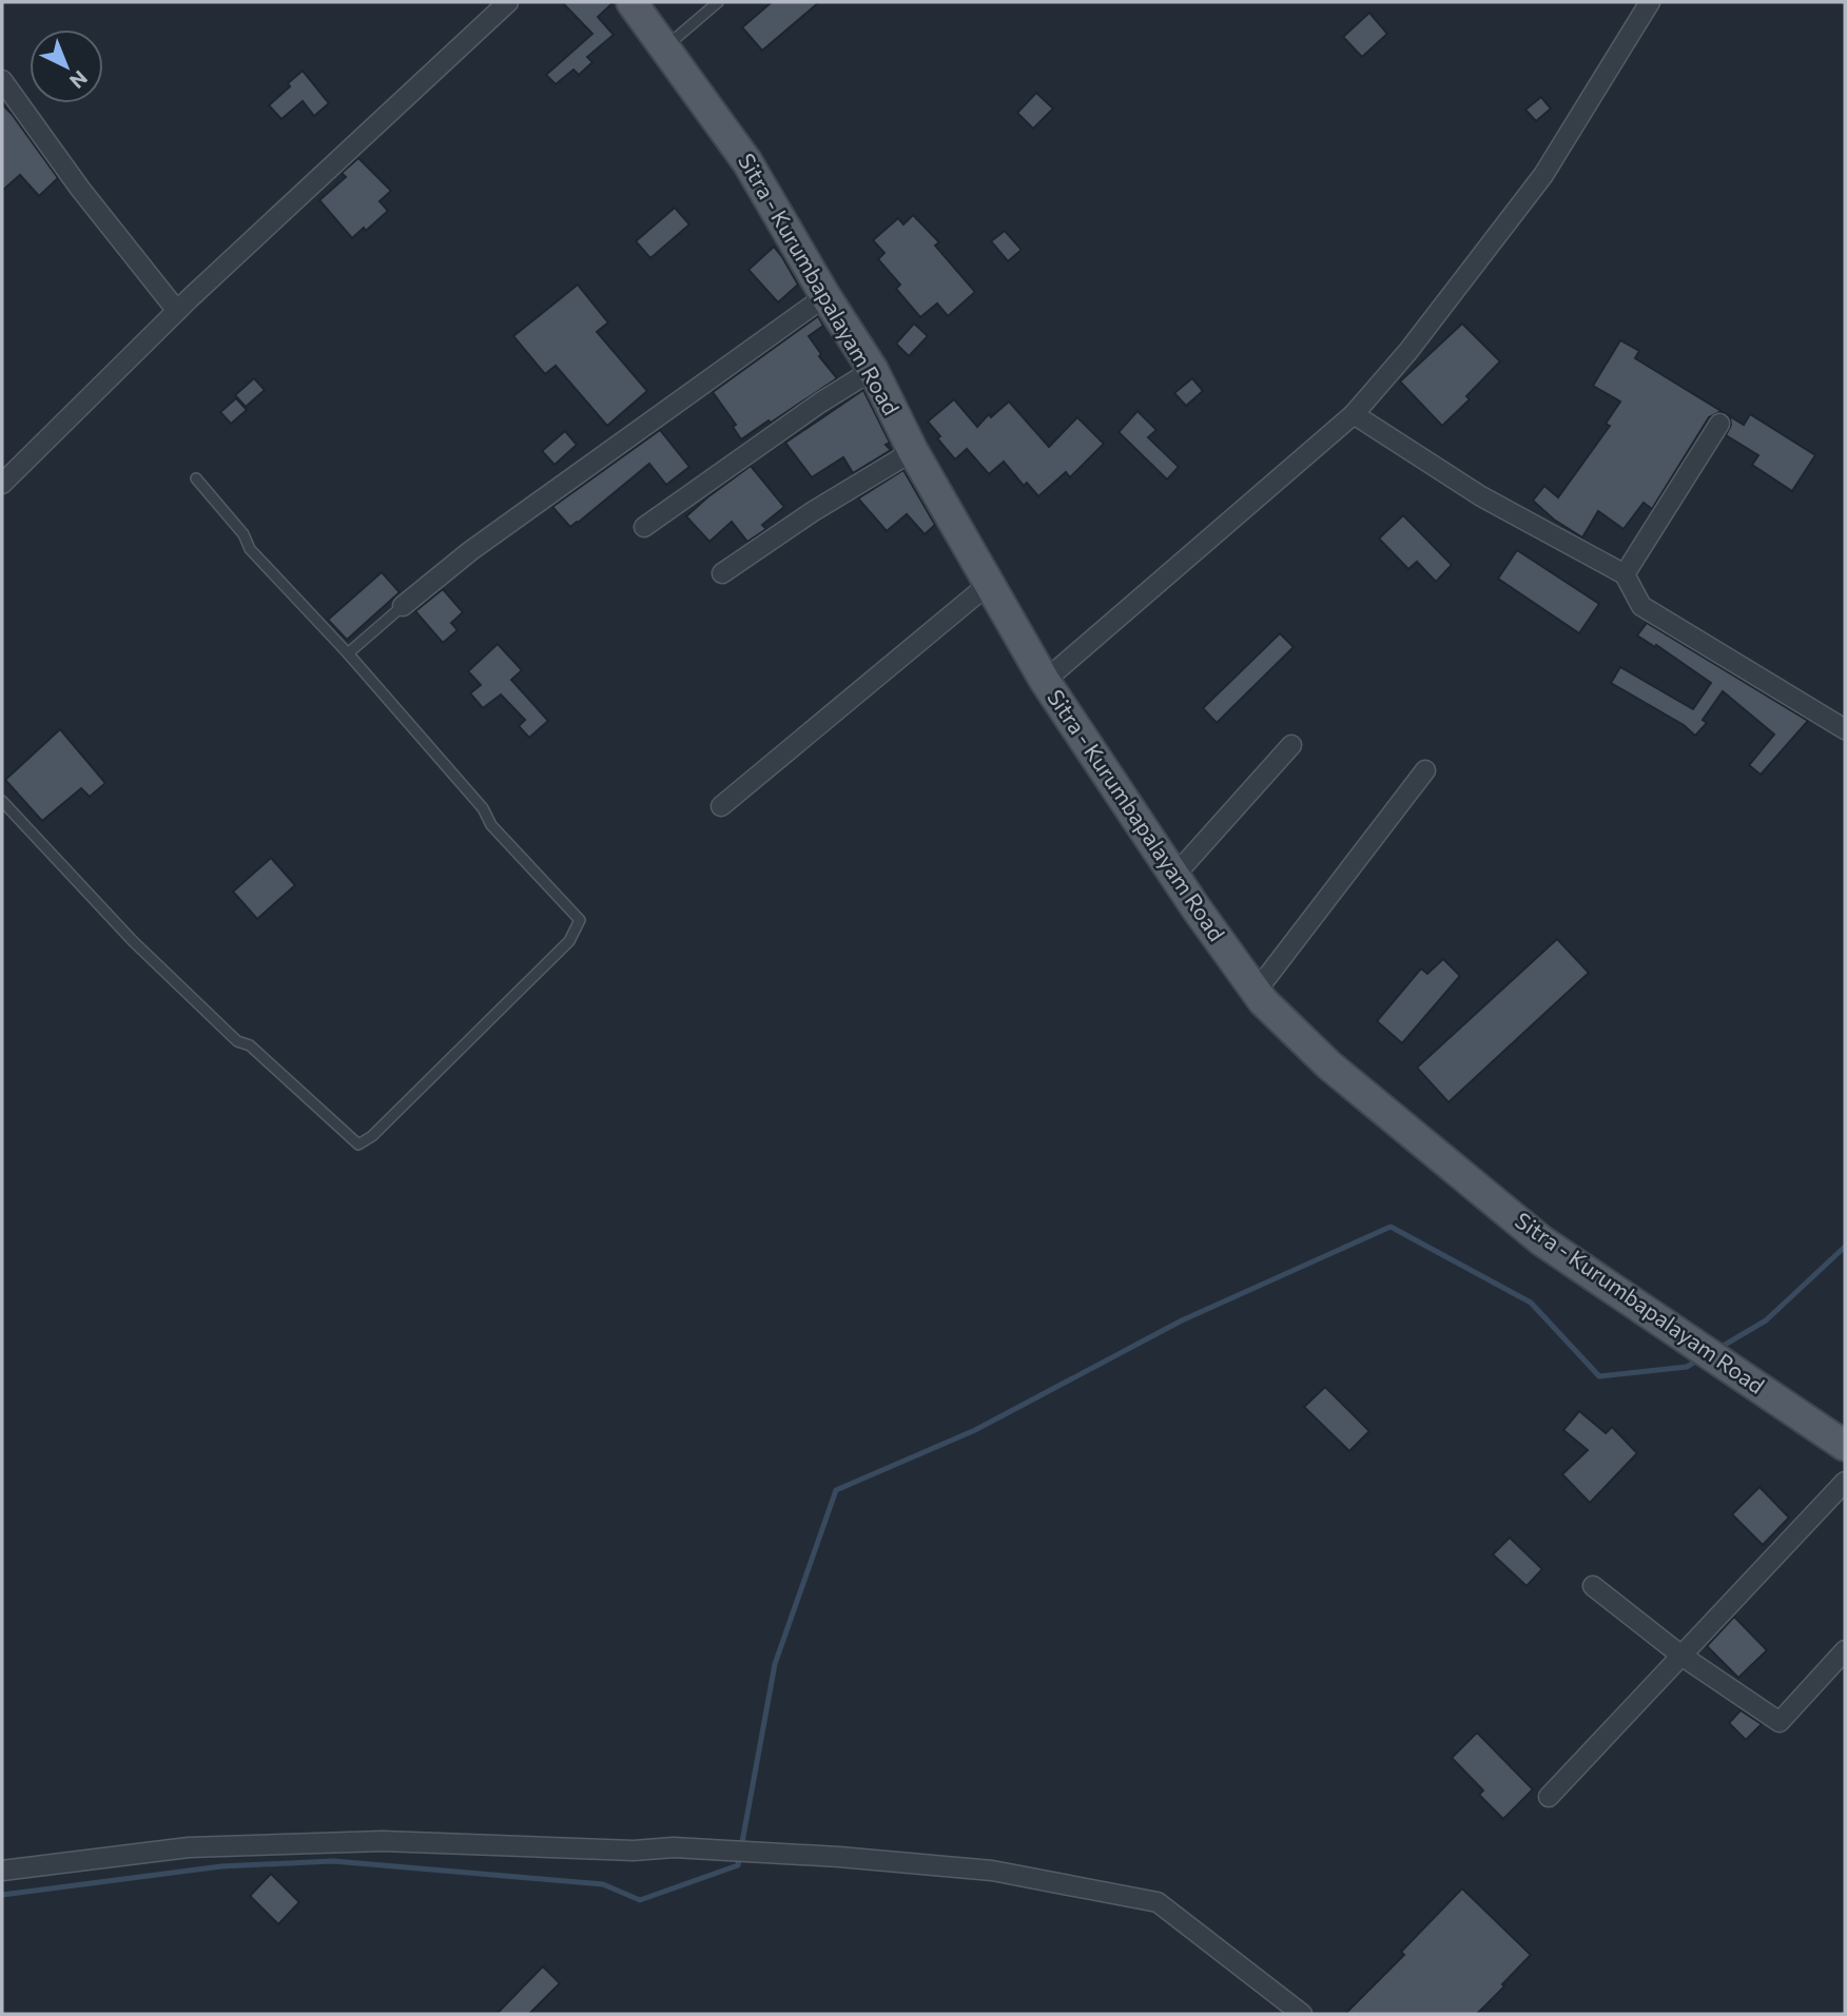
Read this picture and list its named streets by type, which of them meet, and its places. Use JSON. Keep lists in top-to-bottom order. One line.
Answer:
{"streets":{"main road":["Sitra - Kurumbapalayam Road"]},"north":"bottom right"}
